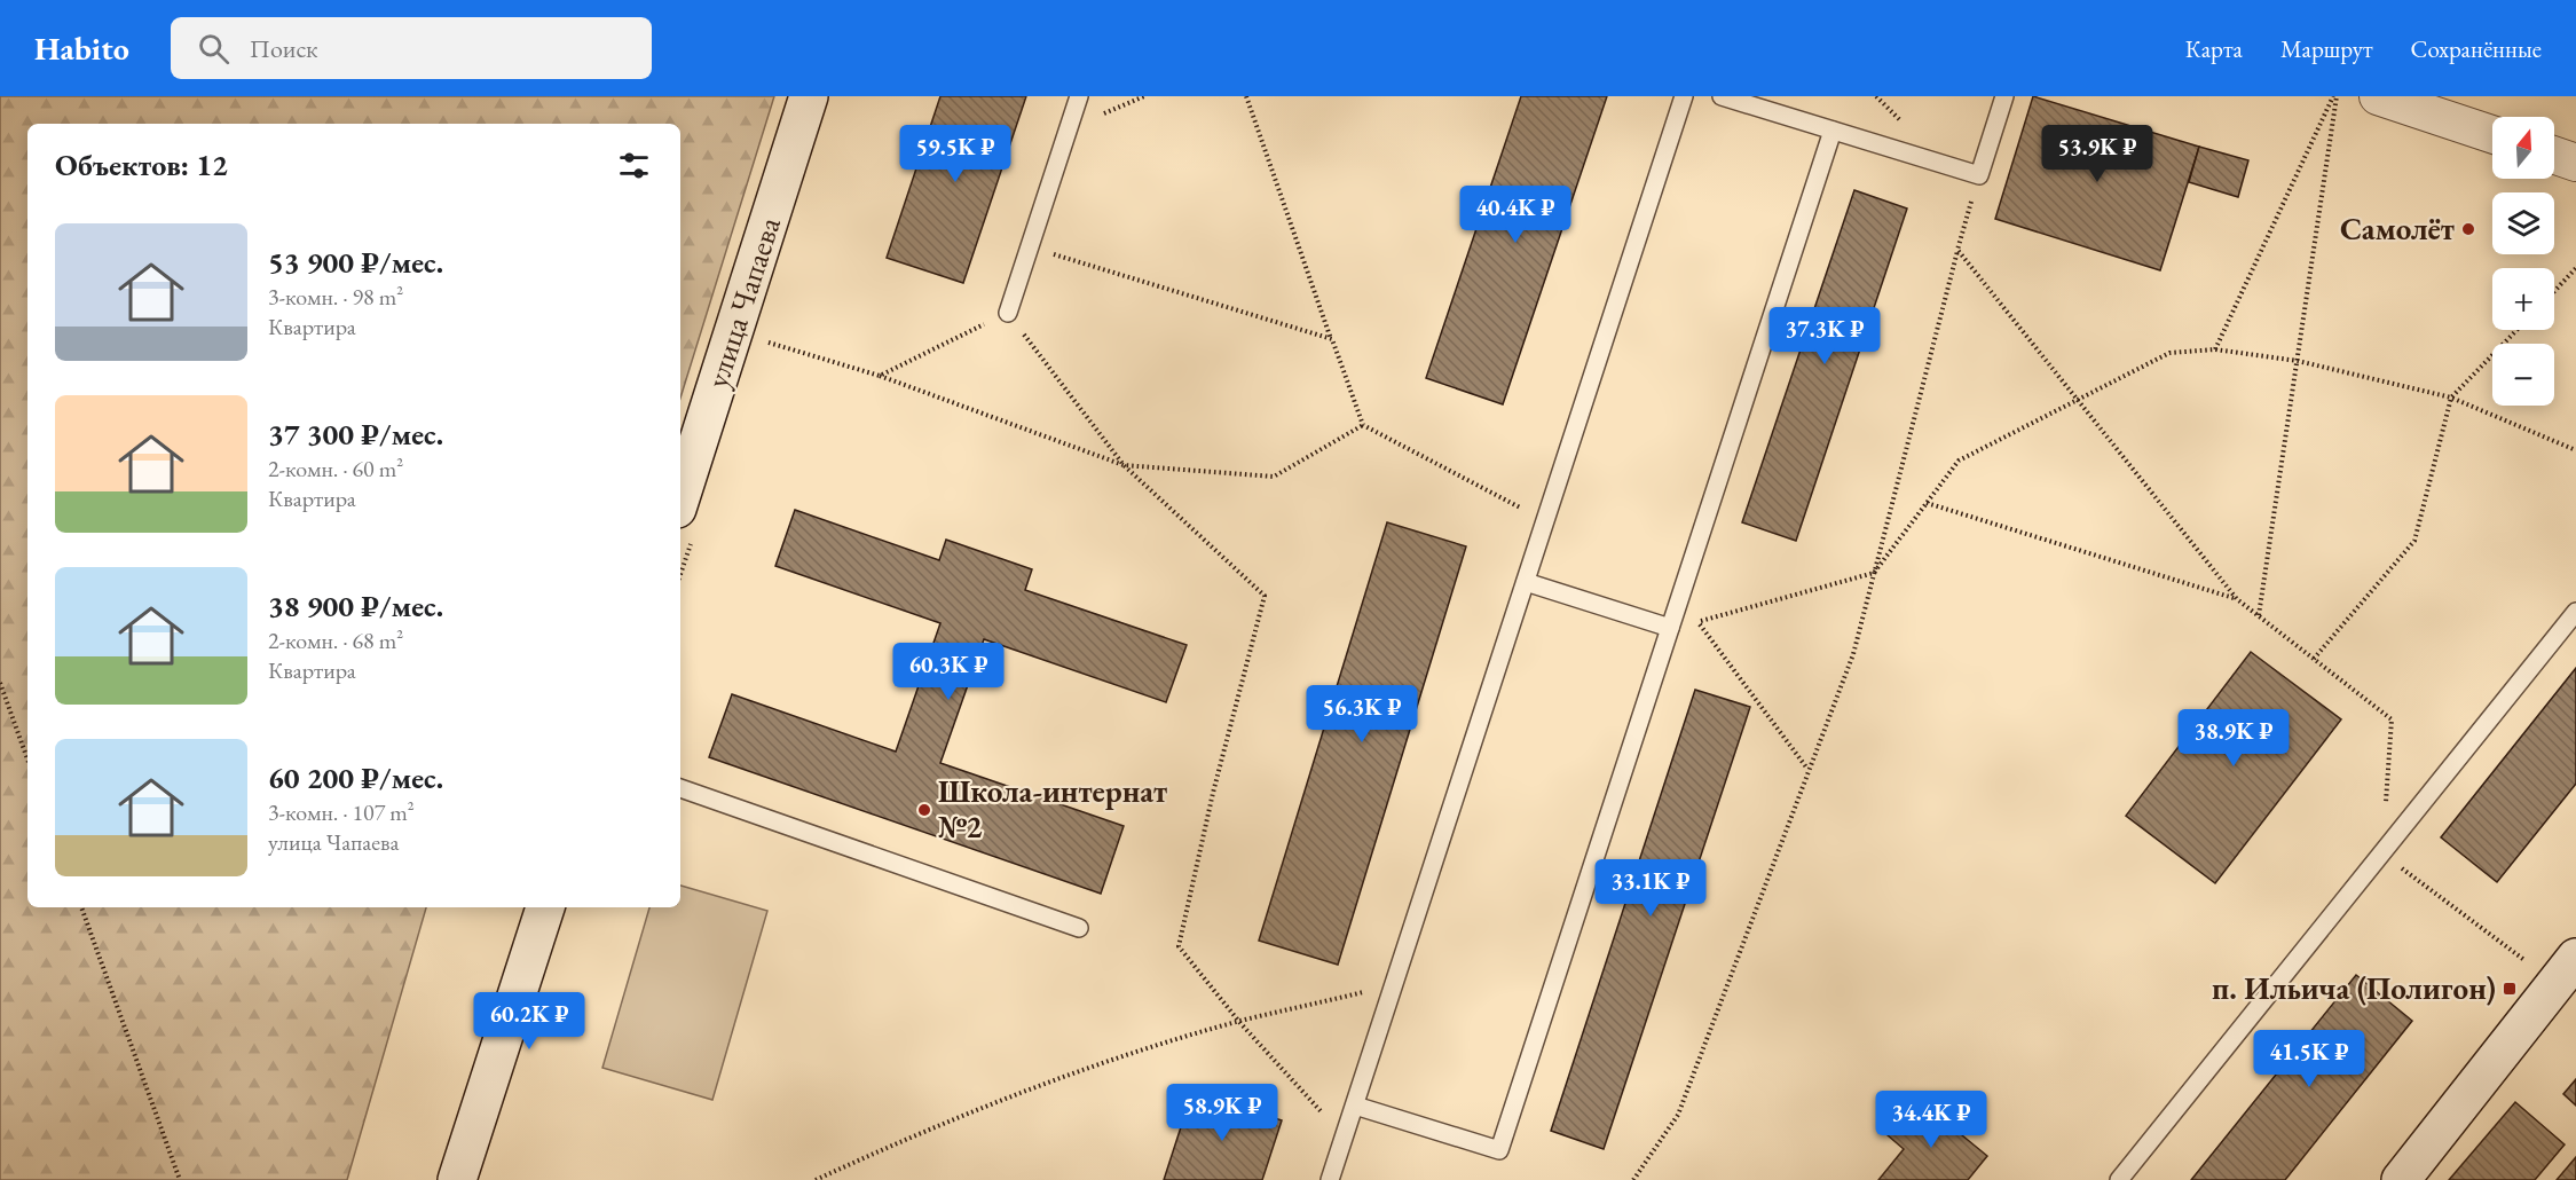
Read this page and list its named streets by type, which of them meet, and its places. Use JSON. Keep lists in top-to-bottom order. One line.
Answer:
{"streets":{"street":["улица Чапаева"]},"places":{"other":["Самолёт","Школа-интернат №2"],"transit":["п. Ильича (Полигон)"]},"north":"top","page":{"header":"Habito","search":"Поиск","nav":["Карта","Маршрут","Сохранённые"],"map_buttons":["+","−"],"heading":"Объектов: 12","price":["59.5K ₽","53.9K ₽","40.4K ₽","37.3K ₽","60.3K ₽","56.3K ₽","38.9K ₽","33.1K ₽","60.2K ₽","41.5K ₽","58.9K ₽","34.4K ₽"],"list":[{"name":"53 900 ₽/мес.","note":"3-комн. · 98 m² · Квартира"},{"name":"37 300 ₽/мес.","note":"2-комн. · 60 m² · Квартира"},{"name":"38 900 ₽/мес.","note":"2-комн. · 68 m² · Квартира"},{"name":"60 200 ₽/мес.","note":"3-комн. · 107 m² · улица Чапаева"}]}}
